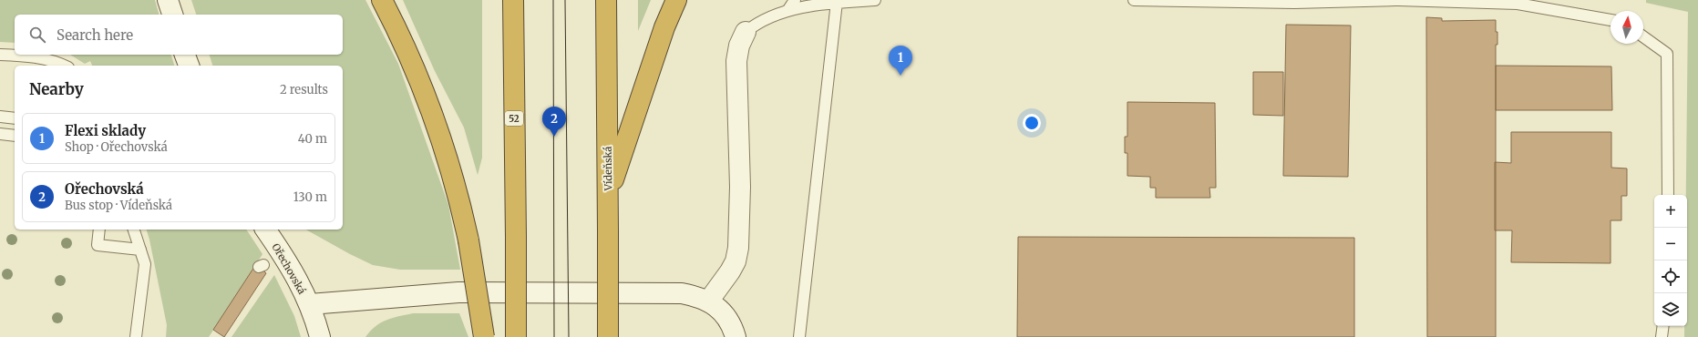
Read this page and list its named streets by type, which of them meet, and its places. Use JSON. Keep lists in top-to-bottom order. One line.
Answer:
{"streets":{"highway":["52","Vídeňská"],"street":["Ořechovská"]},"north":"top","page":{"search":"Search here","pins":["1","2"],"heading":["Nearby","2 results"],"list":[{"mark":"1","name":"Flexi sklady","note":"Shop · Ořechovská","value":"40 m"},{"mark":"2","name":"Ořechovská","note":"Bus stop · Vídeňská","value":"130 m"}],"map_buttons":["+","−"]}}
